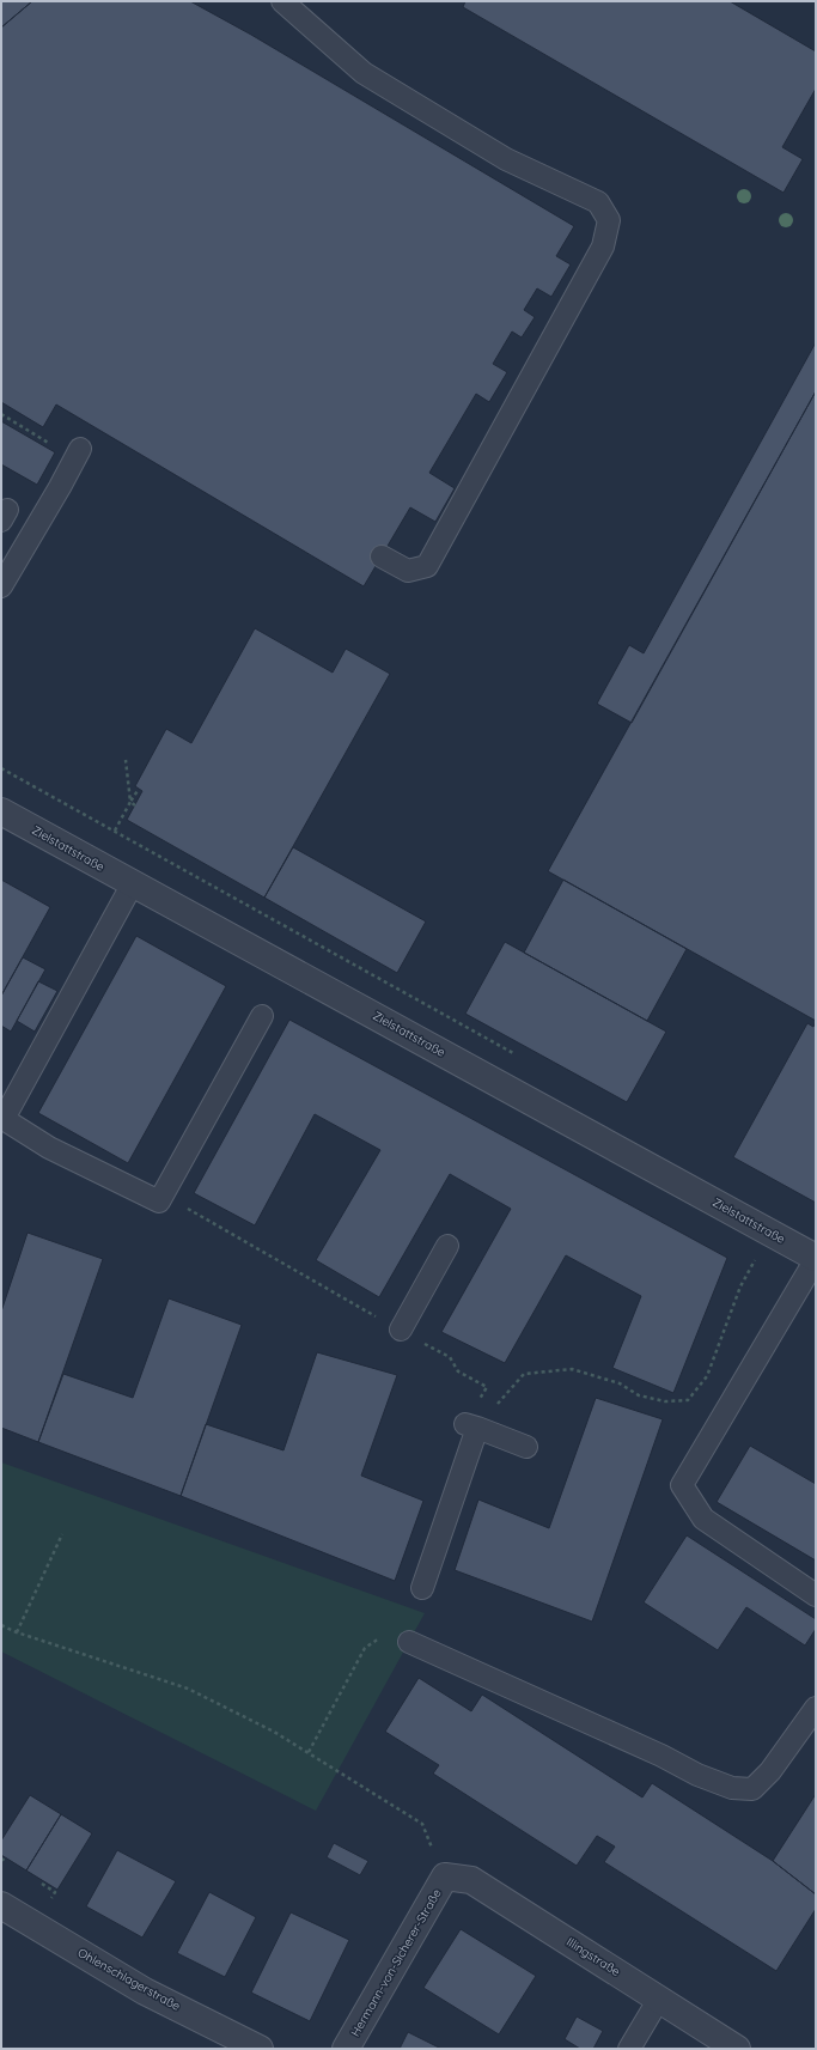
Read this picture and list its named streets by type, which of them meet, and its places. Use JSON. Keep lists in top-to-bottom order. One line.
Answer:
{"streets":{"street":["Zielstattstraße","Illingstraße","Hermann-von-Sicherer-Straße","Ohlenschlagerstraße"]},"crossings":[["Illingstraße","Hermann-von-Sicherer-Straße"]]}
